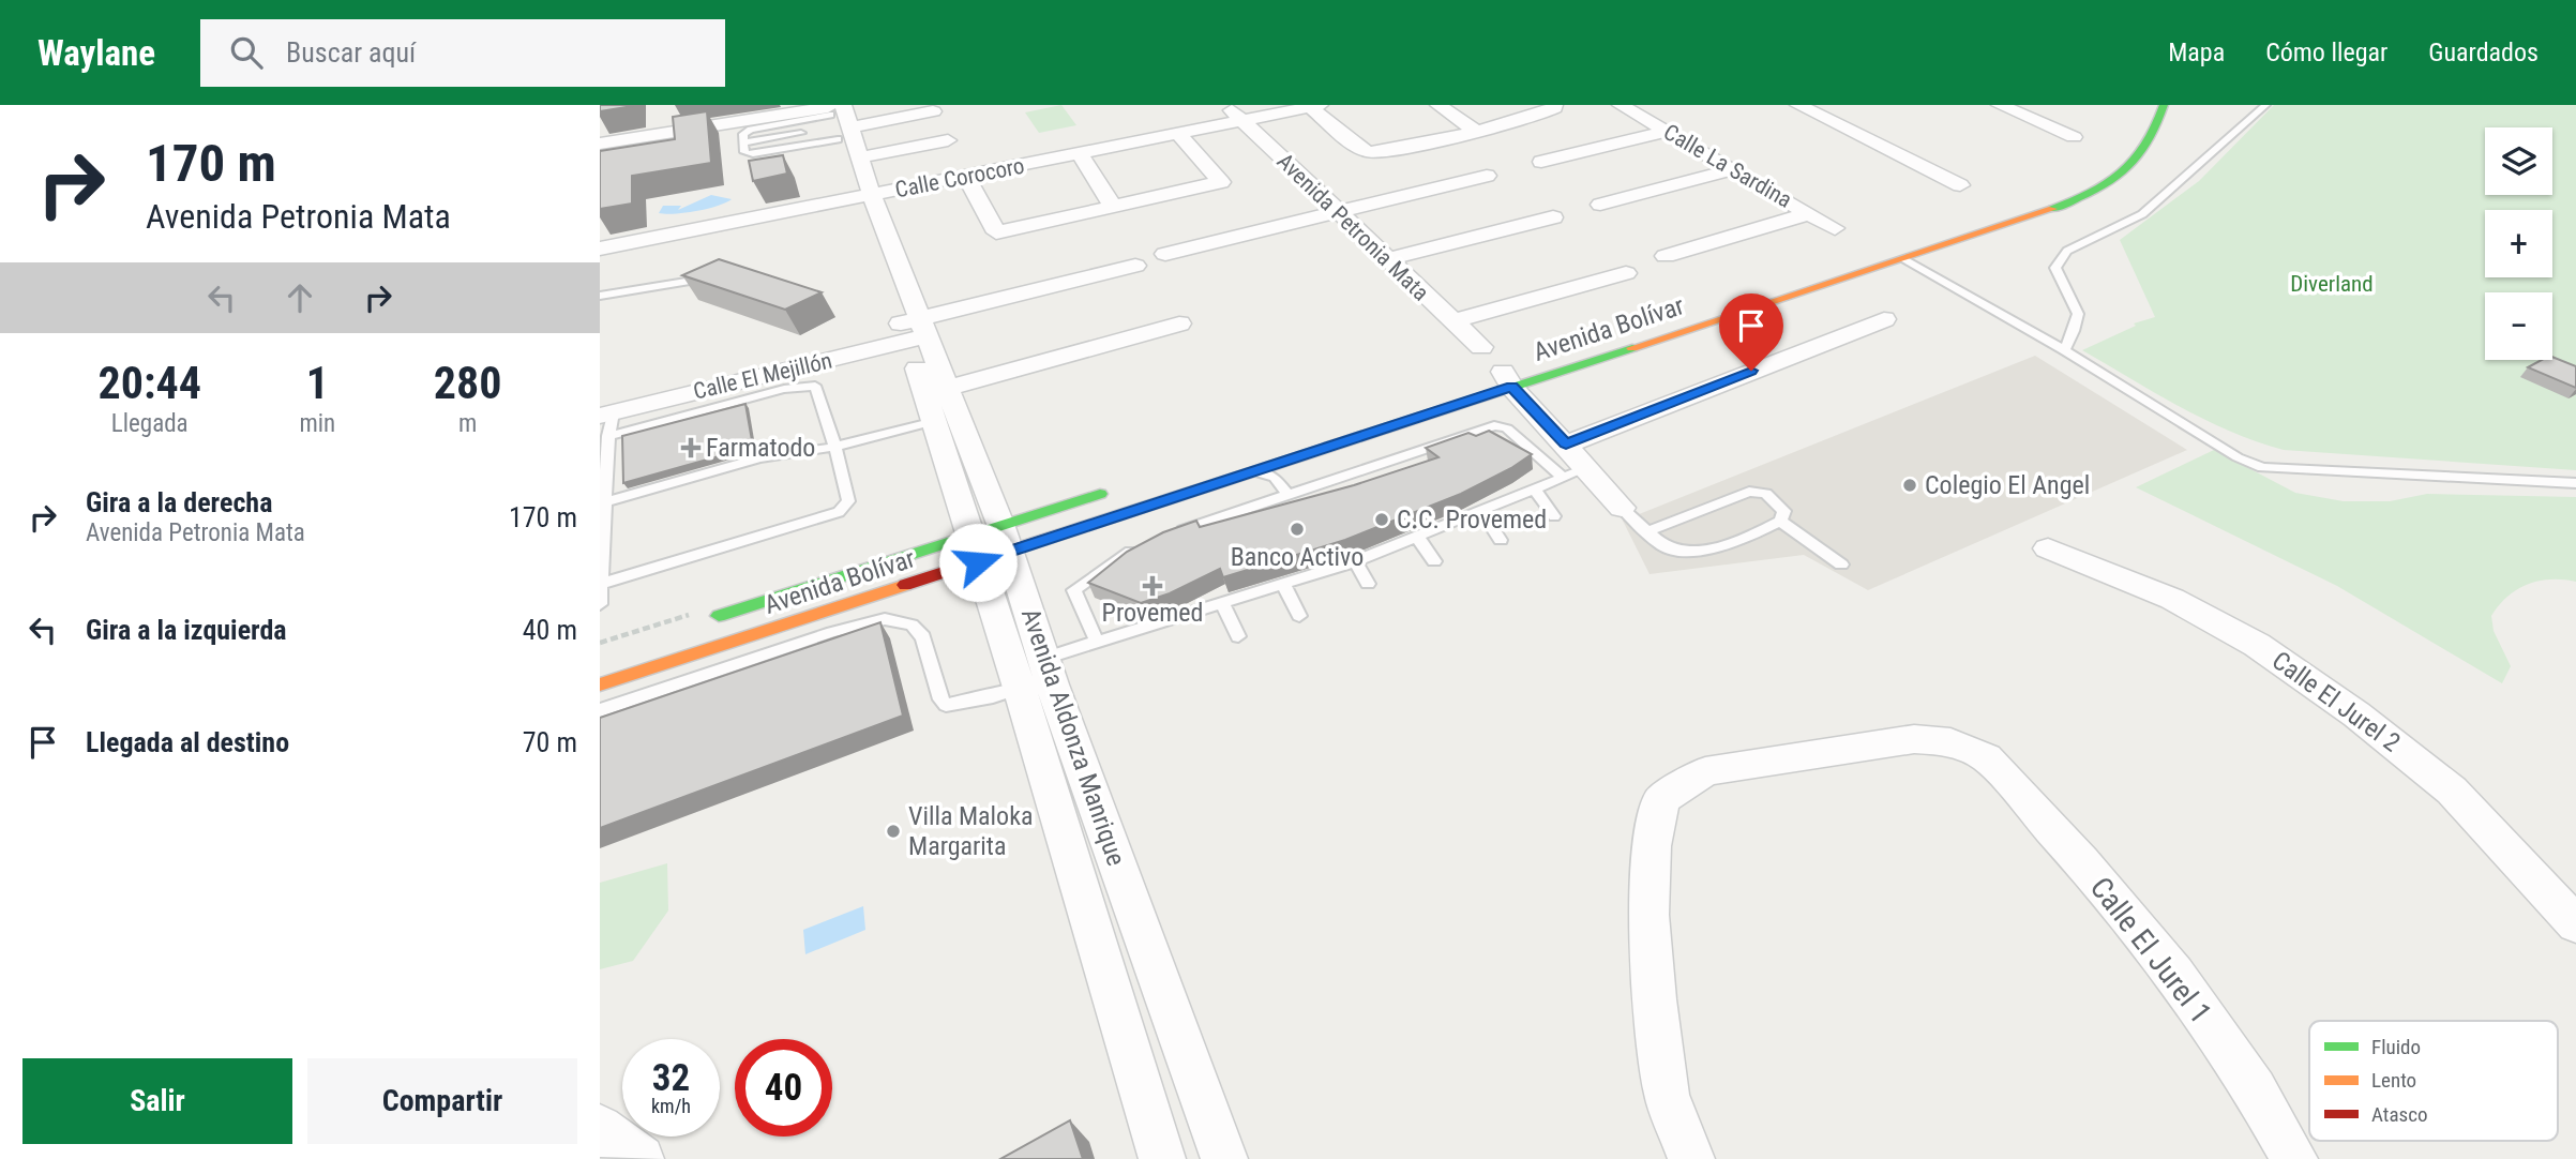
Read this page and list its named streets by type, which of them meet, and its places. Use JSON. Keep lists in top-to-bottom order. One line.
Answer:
{"streets":{"street":["Calle La Sardina","Calle Corocoro","Avenida Petronia Mata","Avenida Bolívar","Calle El Mejillón","Calle El Jurel 2","Avenida Aldonza Manrique","Calle El Jurel 1"]},"crossings":[["Calle Corocoro","Avenida Petronia Mata"],["Calle Corocoro","Avenida Aldonza Manrique"],["Avenida Bolívar","Avenida Aldonza Manrique"],["Calle El Mejillón","Avenida Aldonza Manrique"]],"parks":["Diverland"],"places":{"health":["Farmatodo","Provemed"],"other":["Colegio El Angel","C.C. Provemed","Banco Activo","Villa Maloka Margarita"]},"legend":["Fluido","Lento","Atasco"],"page":{"header":"Waylane","search":"Buscar aquí","nav":["Mapa","Cómo llegar","Guardados"],"turn":["170 m","Avenida Petronia Mata"],"map_buttons":["+","−"],"eta":["20:44","Llegada","1","min","280","m"],"list":[{"name":"Gira a la derecha","note":"Avenida Petronia Mata","value":"170 m"},{"name":"Gira a la izquierda","value":"40 m"},{"name":"Llegada al destino","value":"70 m"}],"speed":"32 km/h","limit":"40","buttons":["Salir","Compartir"]}}
